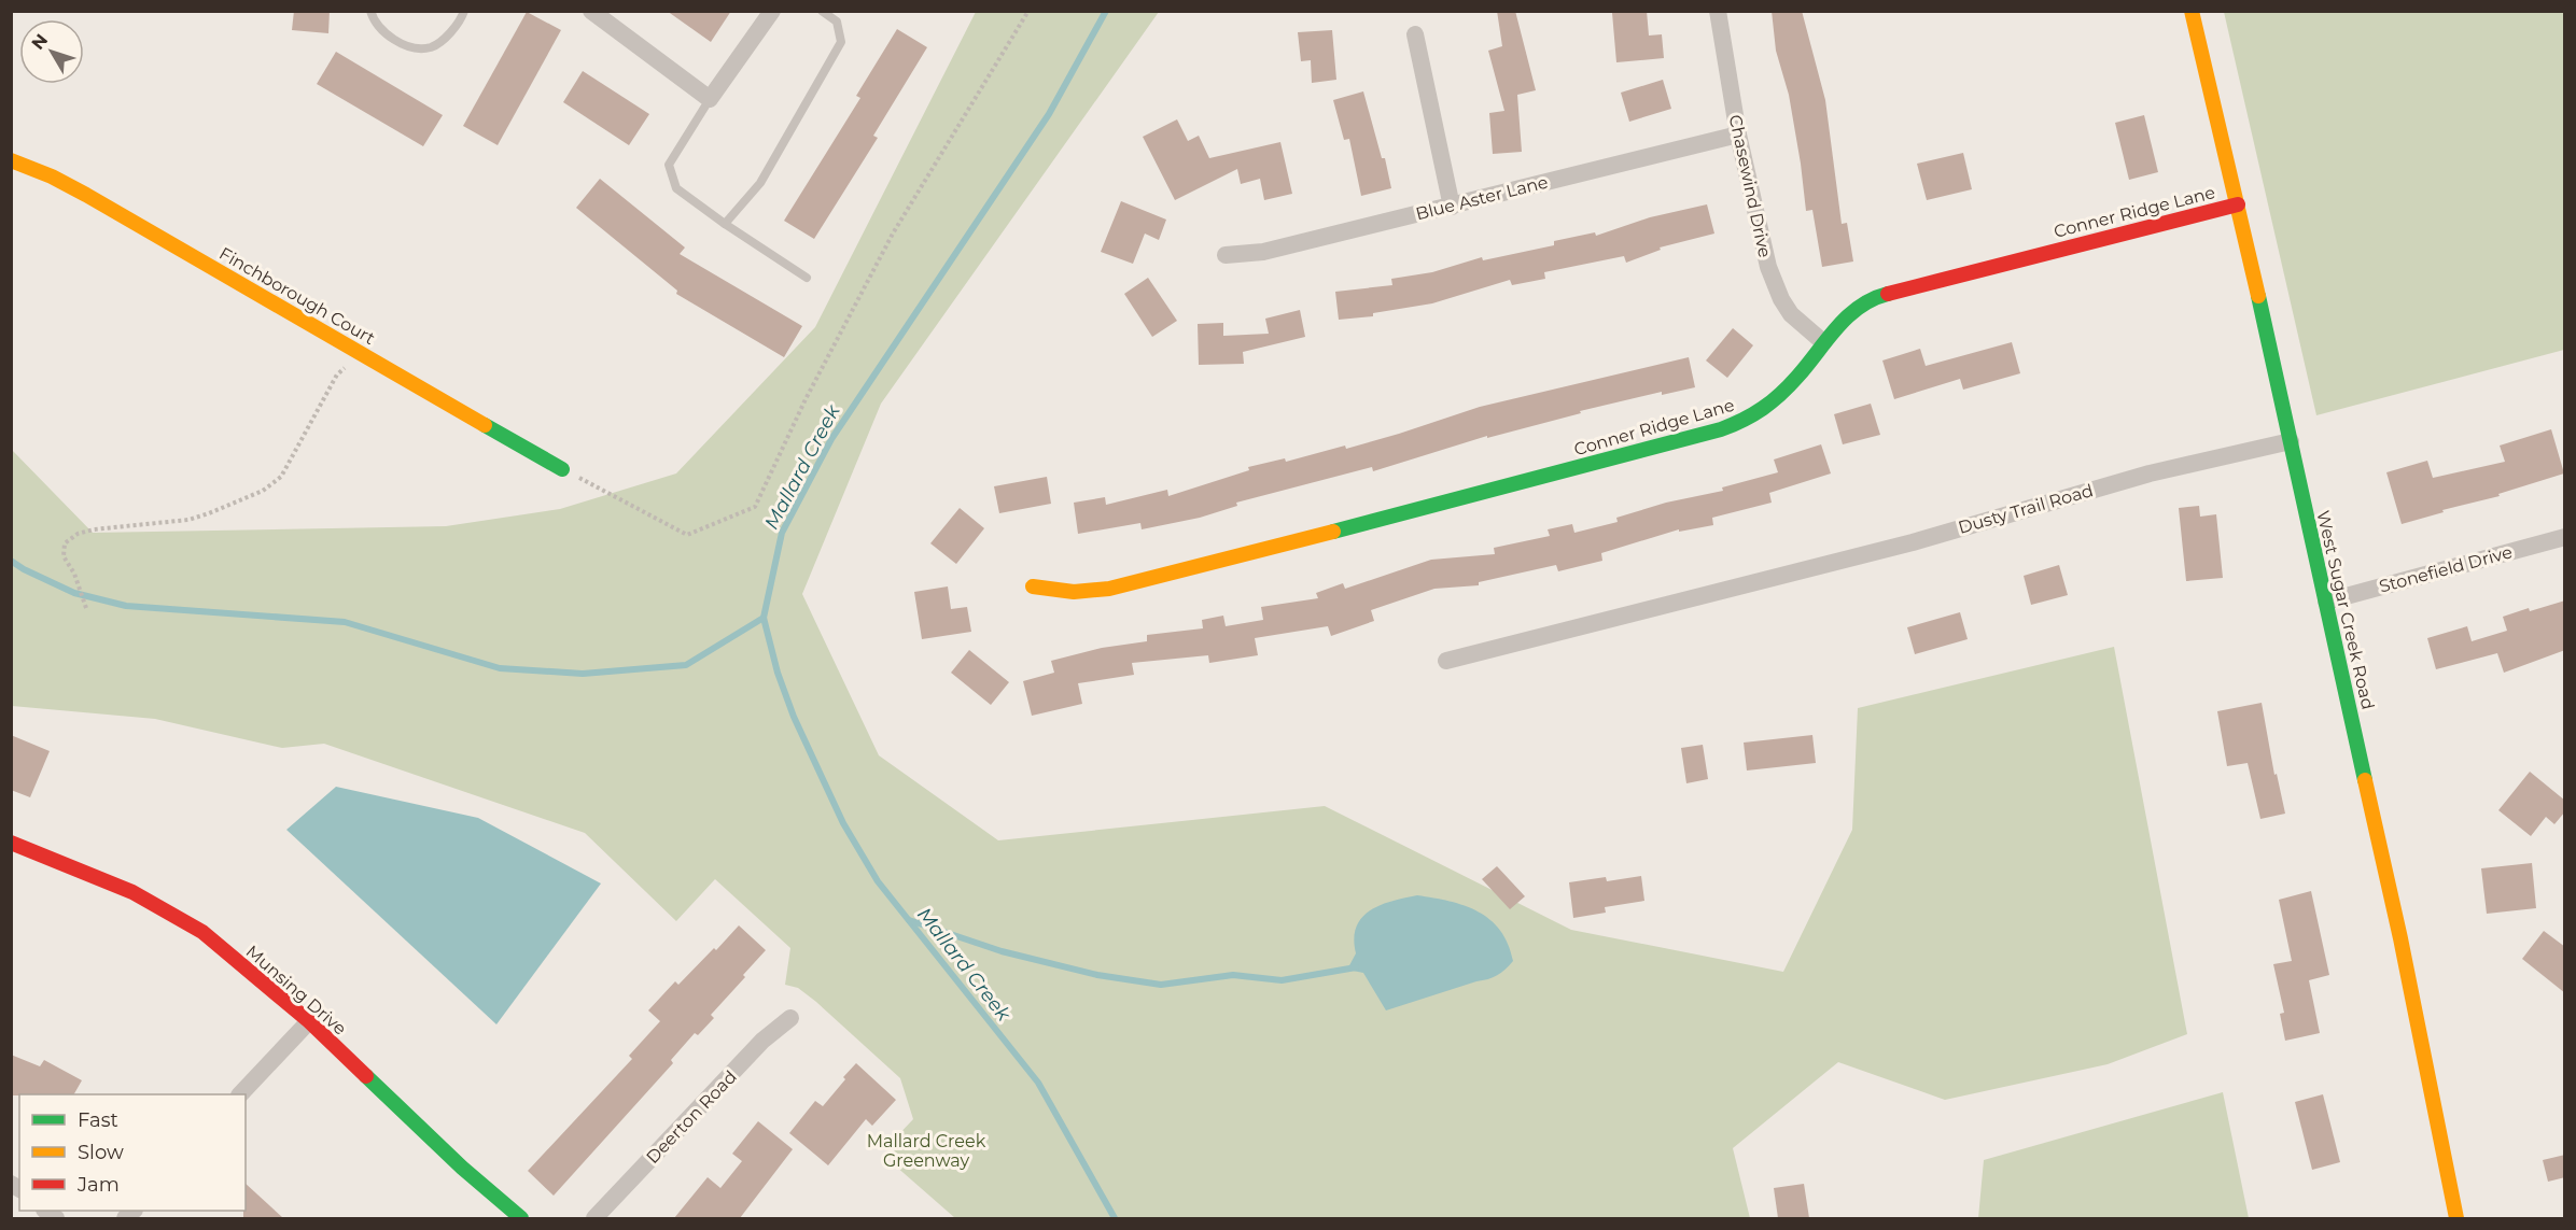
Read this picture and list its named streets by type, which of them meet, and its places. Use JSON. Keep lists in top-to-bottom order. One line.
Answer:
{"streets":{"street":["Chasewind Drive","Blue Aster Lane","Conner Ridge Lane","Finchborough Court","Dusty Trail Road","Stonefield Drive","West Sugar Creek Road","Munsing Drive","Deerton Road"]},"crossings":[["Chasewind Drive","Blue Aster Lane"],["Chasewind Drive","Conner Ridge Lane"],["Conner Ridge Lane","West Sugar Creek Road"],["Dusty Trail Road","West Sugar Creek Road"],["Stonefield Drive","West Sugar Creek Road"]],"water":["Mallard Creek"],"parks":["Mallard Creek Greenway"],"legend":["Fast","Slow","Jam"],"north":"top left"}
